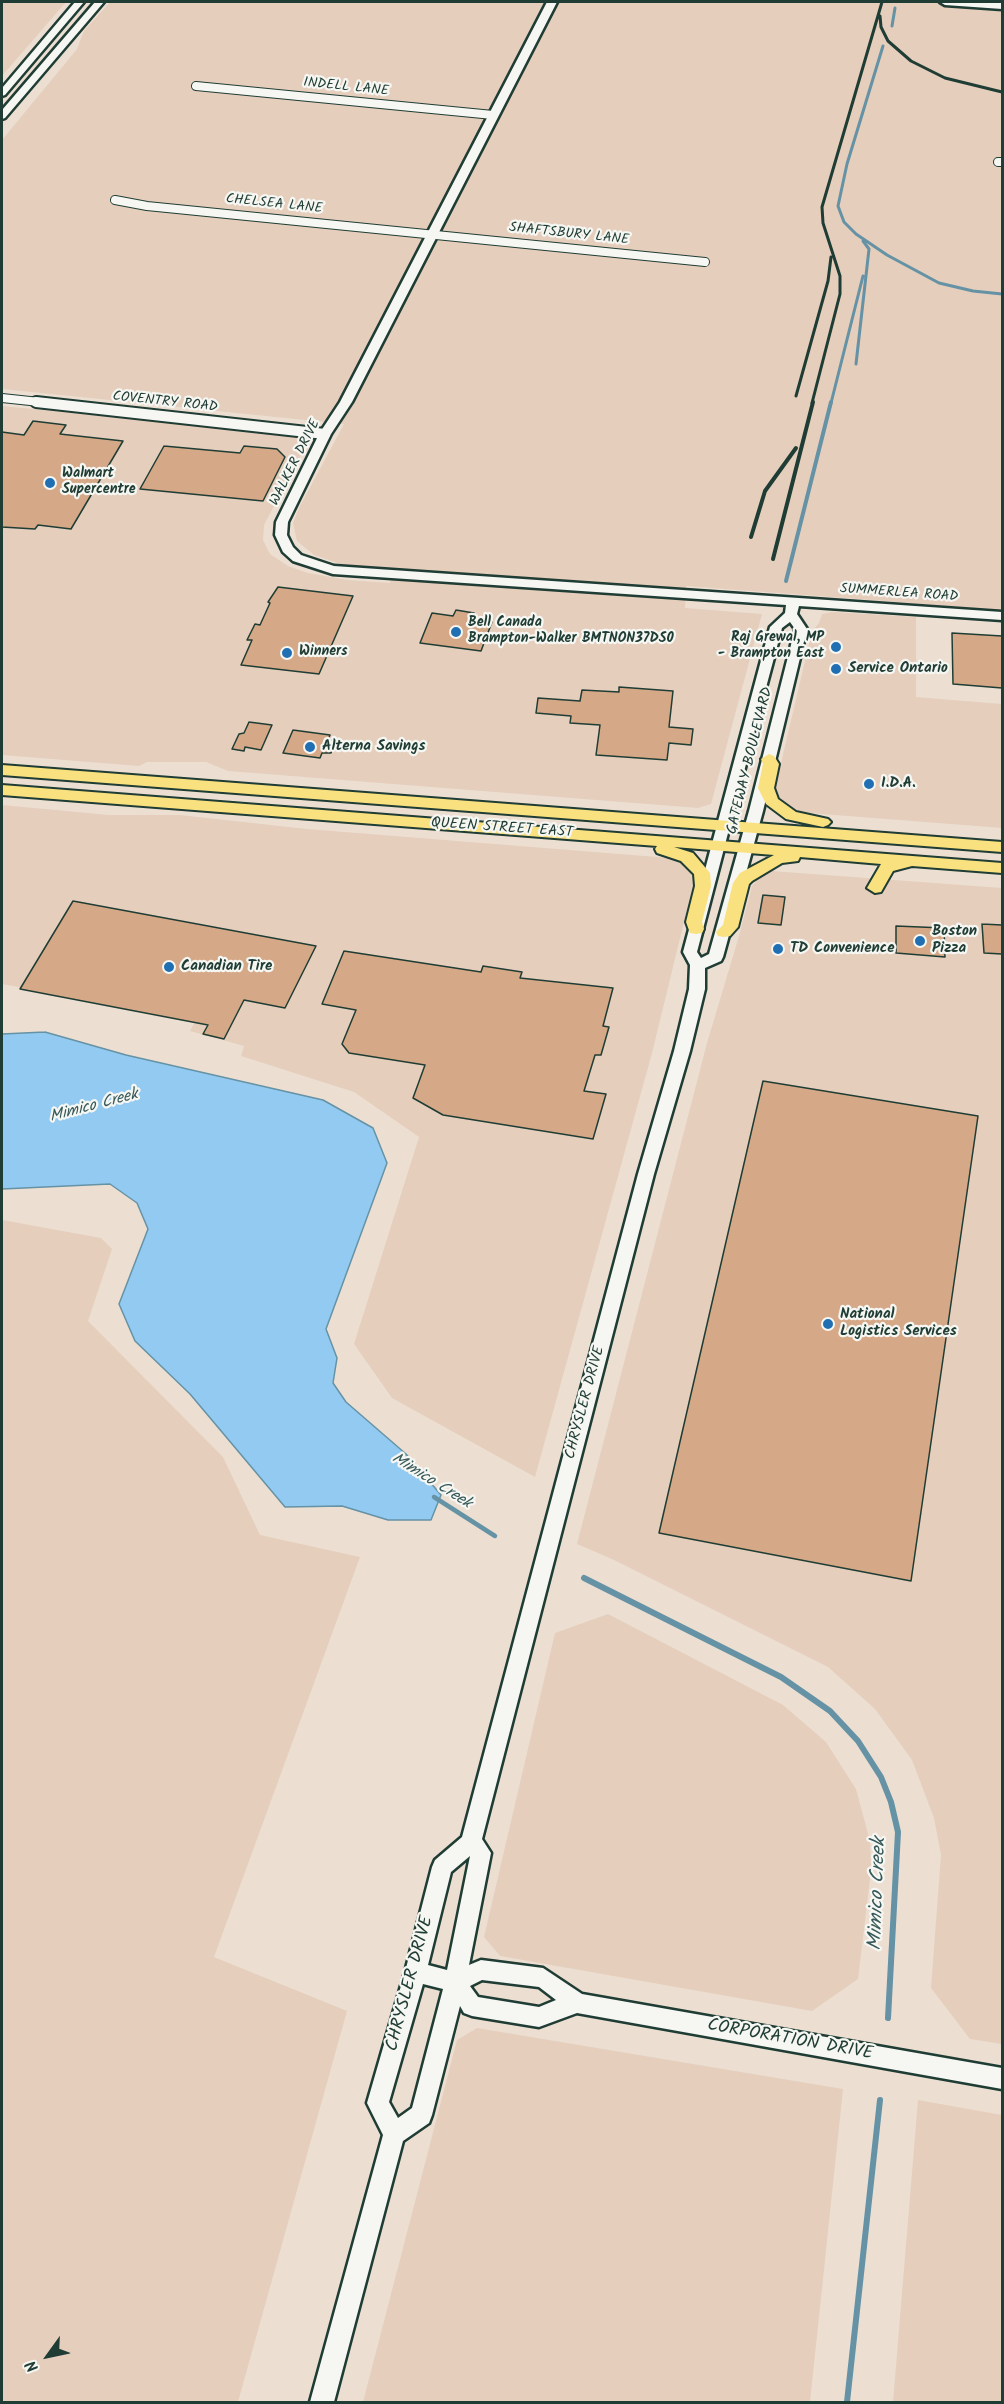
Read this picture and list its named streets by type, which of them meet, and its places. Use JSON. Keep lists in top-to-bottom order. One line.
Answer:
{"streets":{"main road":["QUEEN STREET EAST"],"street":["INDELL LANE","CHELSEA LANE","SHAFTSBURY LANE","COVENTRY ROAD","WALKER DRIVE","SUMMERLEA ROAD","GATEWAY BOULEVARD","CHRYSLER DRIVE","CORPORATION DRIVE"]},"crossings":[["INDELL LANE","WALKER DRIVE"],["CHELSEA LANE","SHAFTSBURY LANE"],["CHELSEA LANE","WALKER DRIVE"],["SHAFTSBURY LANE","WALKER DRIVE"],["COVENTRY ROAD","WALKER DRIVE"],["WALKER DRIVE","SUMMERLEA ROAD"],["WALKER DRIVE","GATEWAY BOULEVARD"],["SUMMERLEA ROAD","GATEWAY BOULEVARD"],["GATEWAY BOULEVARD","QUEEN STREET EAST"],["GATEWAY BOULEVARD","CHRYSLER DRIVE"],["QUEEN STREET EAST","CHRYSLER DRIVE"],["CHRYSLER DRIVE","CORPORATION DRIVE"]],"water":["Mimico Creek"],"places":["Walmart Supercentre","Bell Canada Brampton-Walker BMTNON37DS0","Raj Grewal, MP - Brampton East","Winners","Service Ontario","Alterna Savings","I.D.A.","Boston Pizza","TD Convenience","Canadian Tire","National Logistics Services"],"north":"bottom left"}
